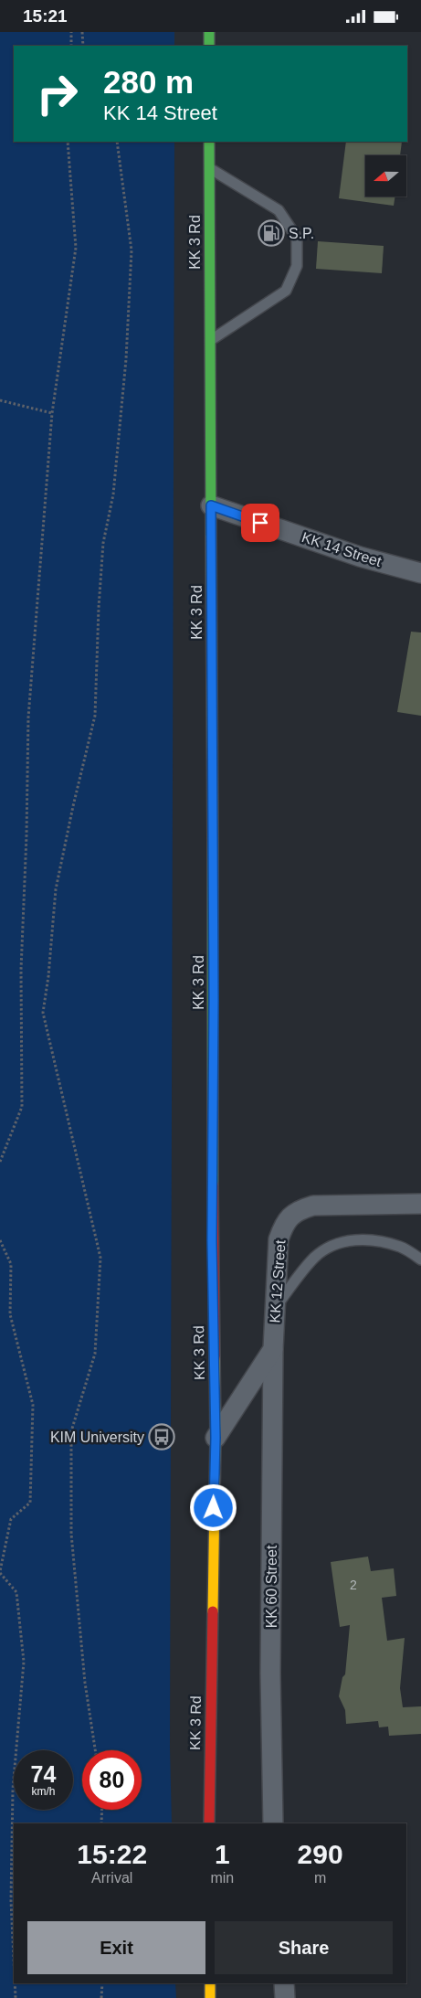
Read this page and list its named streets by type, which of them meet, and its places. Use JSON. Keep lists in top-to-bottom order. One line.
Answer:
{"streets":{"highway":["KK 3 Rd"],"street":["KK 14 Street","KK 12 Street","KK 60 Street"]},"crossings":[["KK 3 Rd","KK 14 Street"],["KK 12 Street","KK 60 Street"]],"places":{"fuel station":["S.P."],"bus stop":["KIM University"]},"house_numbers":["2"],"north":"left","page":{"status":"15:21","turn":["280 m","KK 14 Street"],"speed":"74 km/h","limit":"80","eta":["15:22","Arrival","1","min","290","m"],"buttons":["Exit","Share"]}}
